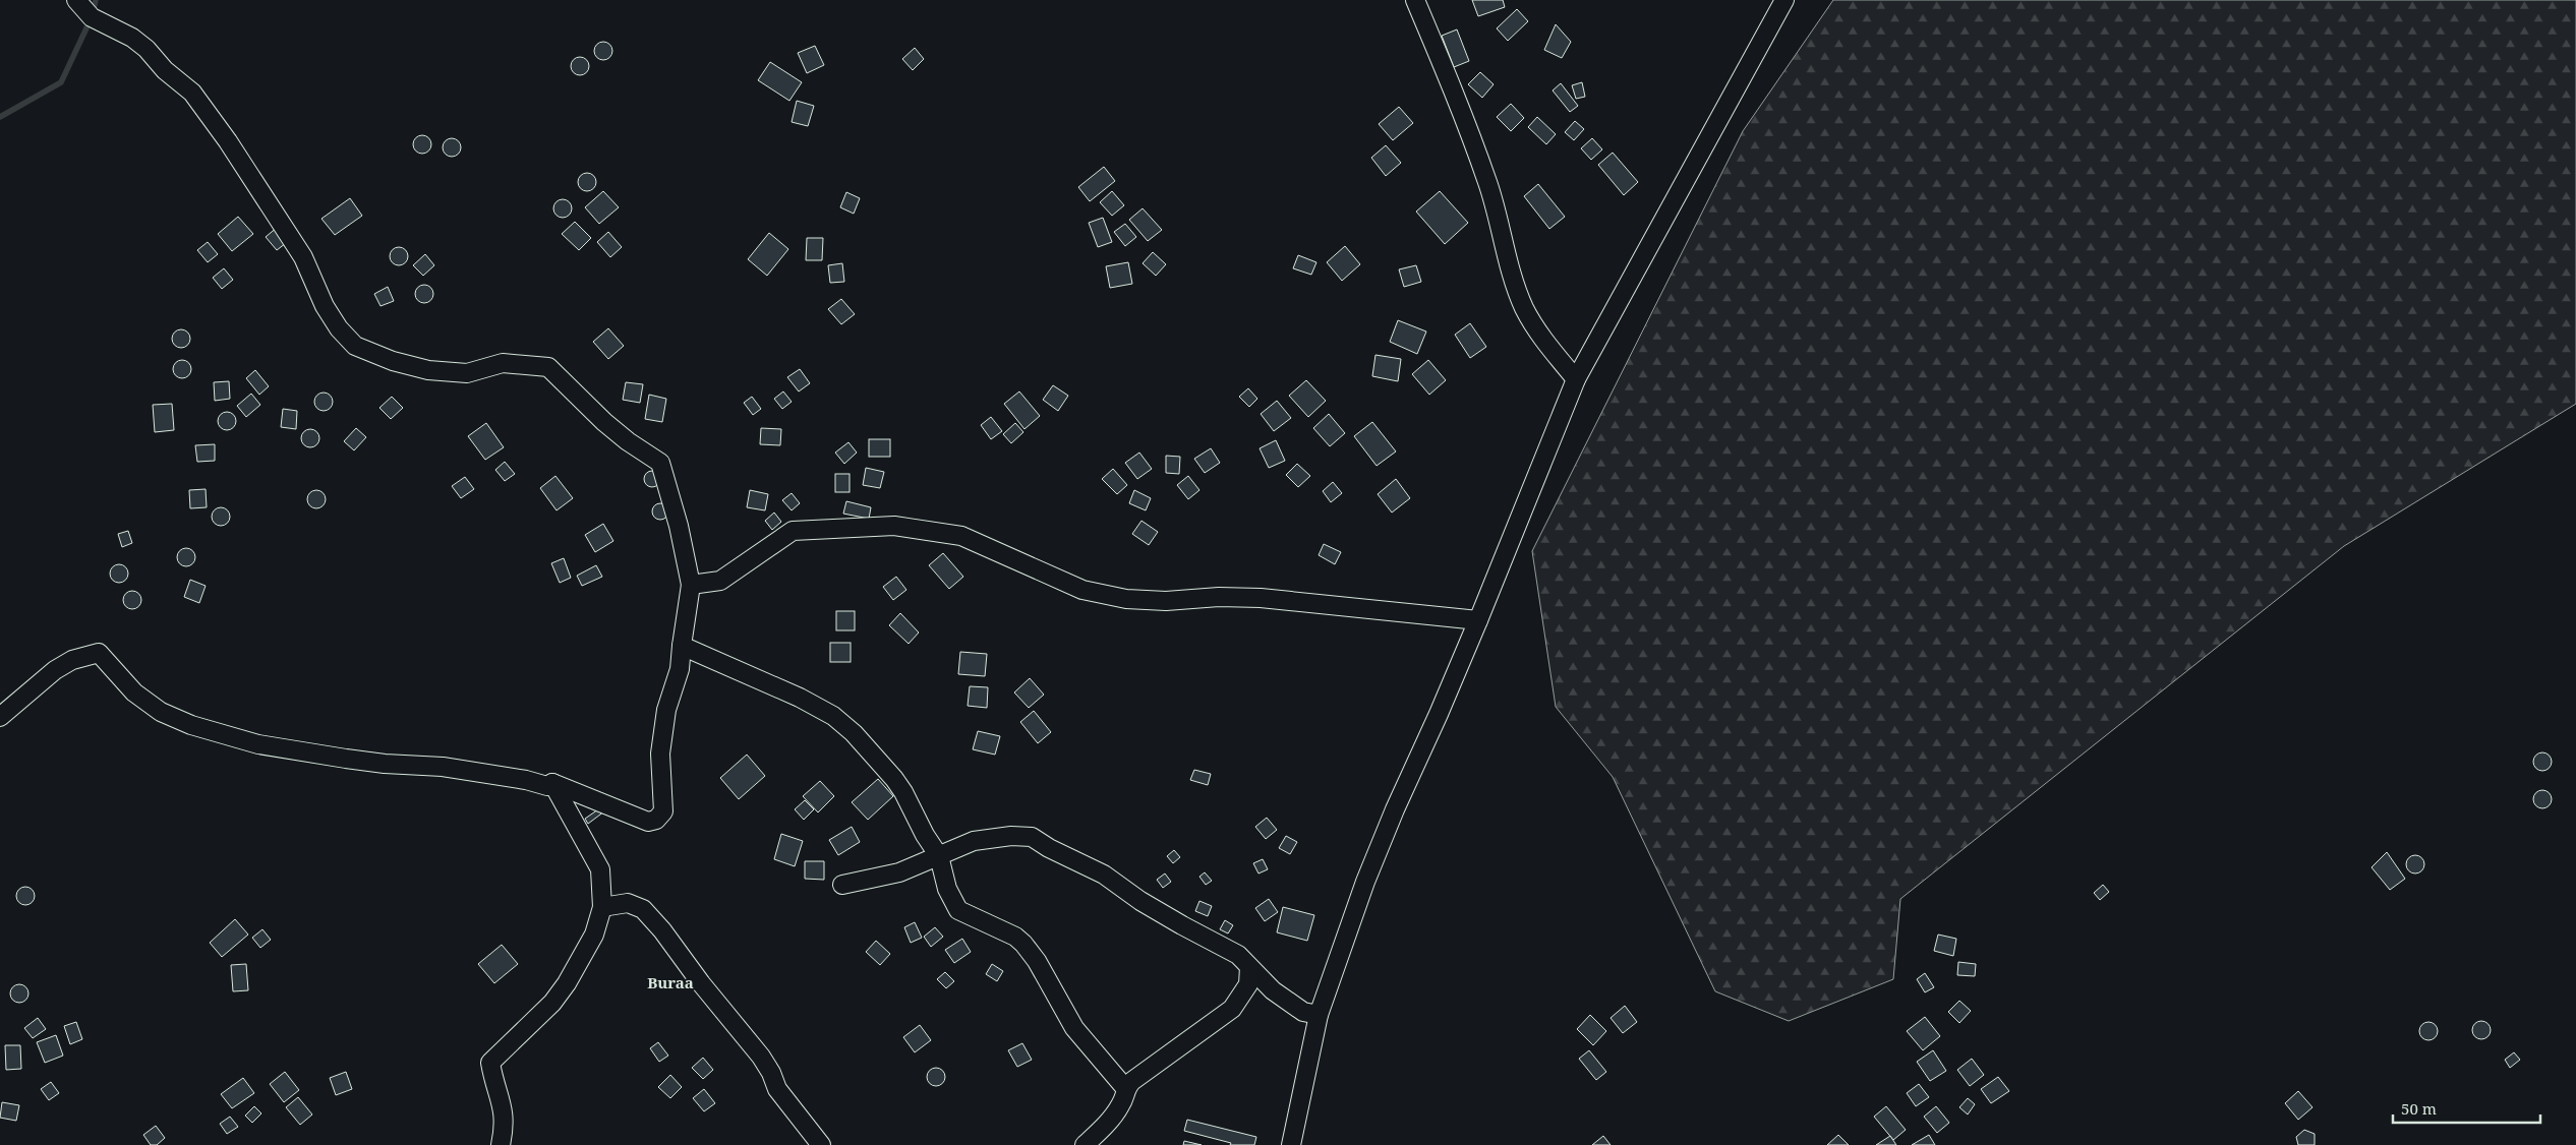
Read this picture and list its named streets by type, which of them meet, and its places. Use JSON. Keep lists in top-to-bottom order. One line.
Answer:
{"districts":["Buraa"],"scale_bar":"50 m"}
